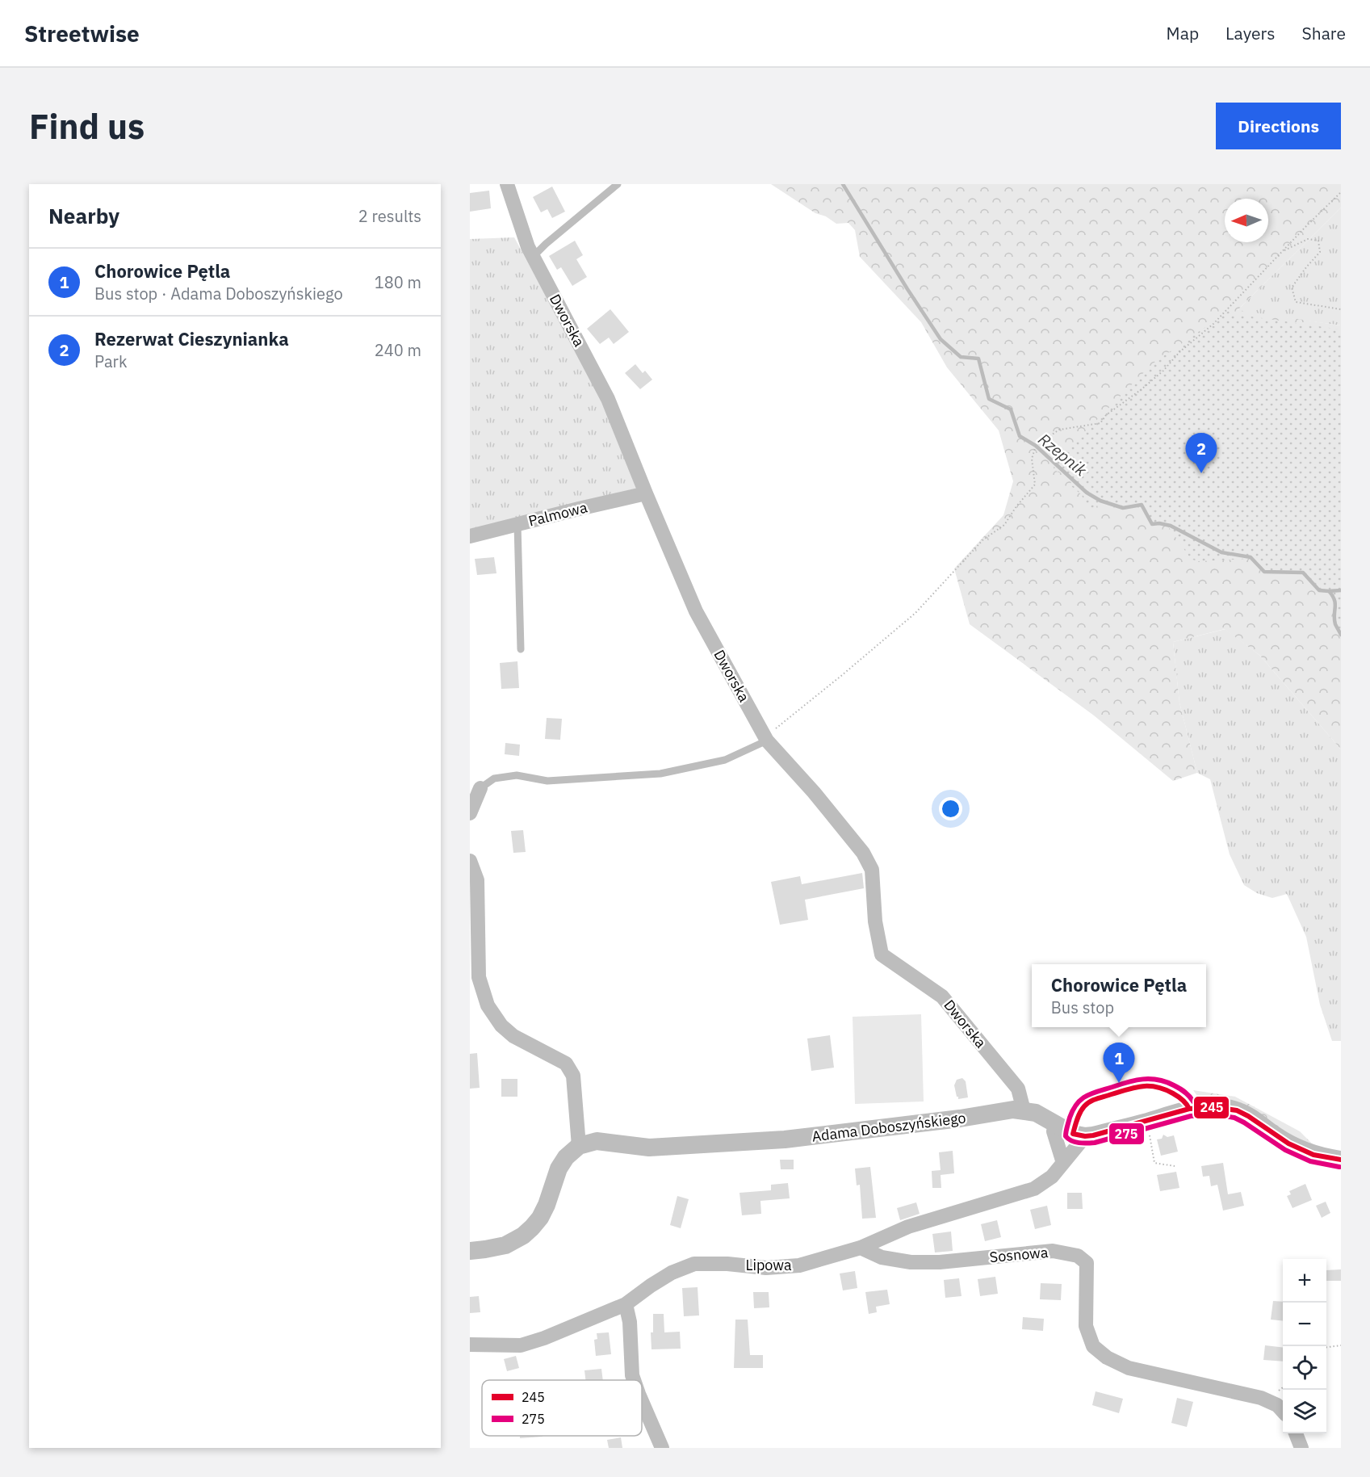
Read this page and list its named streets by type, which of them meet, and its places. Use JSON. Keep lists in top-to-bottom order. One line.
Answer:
{"streets":{"street":["Dworska","Palmowa","Adama Doboszyńskiego","Sosnowa","Lipowa"]},"crossings":[["Dworska","Palmowa"],["Dworska","Adama Doboszyńskiego"],["Adama Doboszyńskiego","Lipowa"],["Sosnowa","Lipowa"]],"water":["Rzepnik"],"lines":["transit line 275","transit line 245"],"legend":["245","275"],"north":"left","page":{"header":"Streetwise","nav":["Map","Layers","Share"],"buttons":"Directions","title":"Find us","heading":["Nearby","2 results"],"list":[{"mark":"1","name":"Chorowice Pętla","note":"Bus stop · Adama Doboszyńskiego","value":"180 m"},{"mark":"2","name":"Rezerwat Cieszynianka","note":"Park","value":"240 m"}],"pins":["2","1"],"popup":["Chorowice Pętla","Bus stop"],"map_buttons":["+","−"]}}
